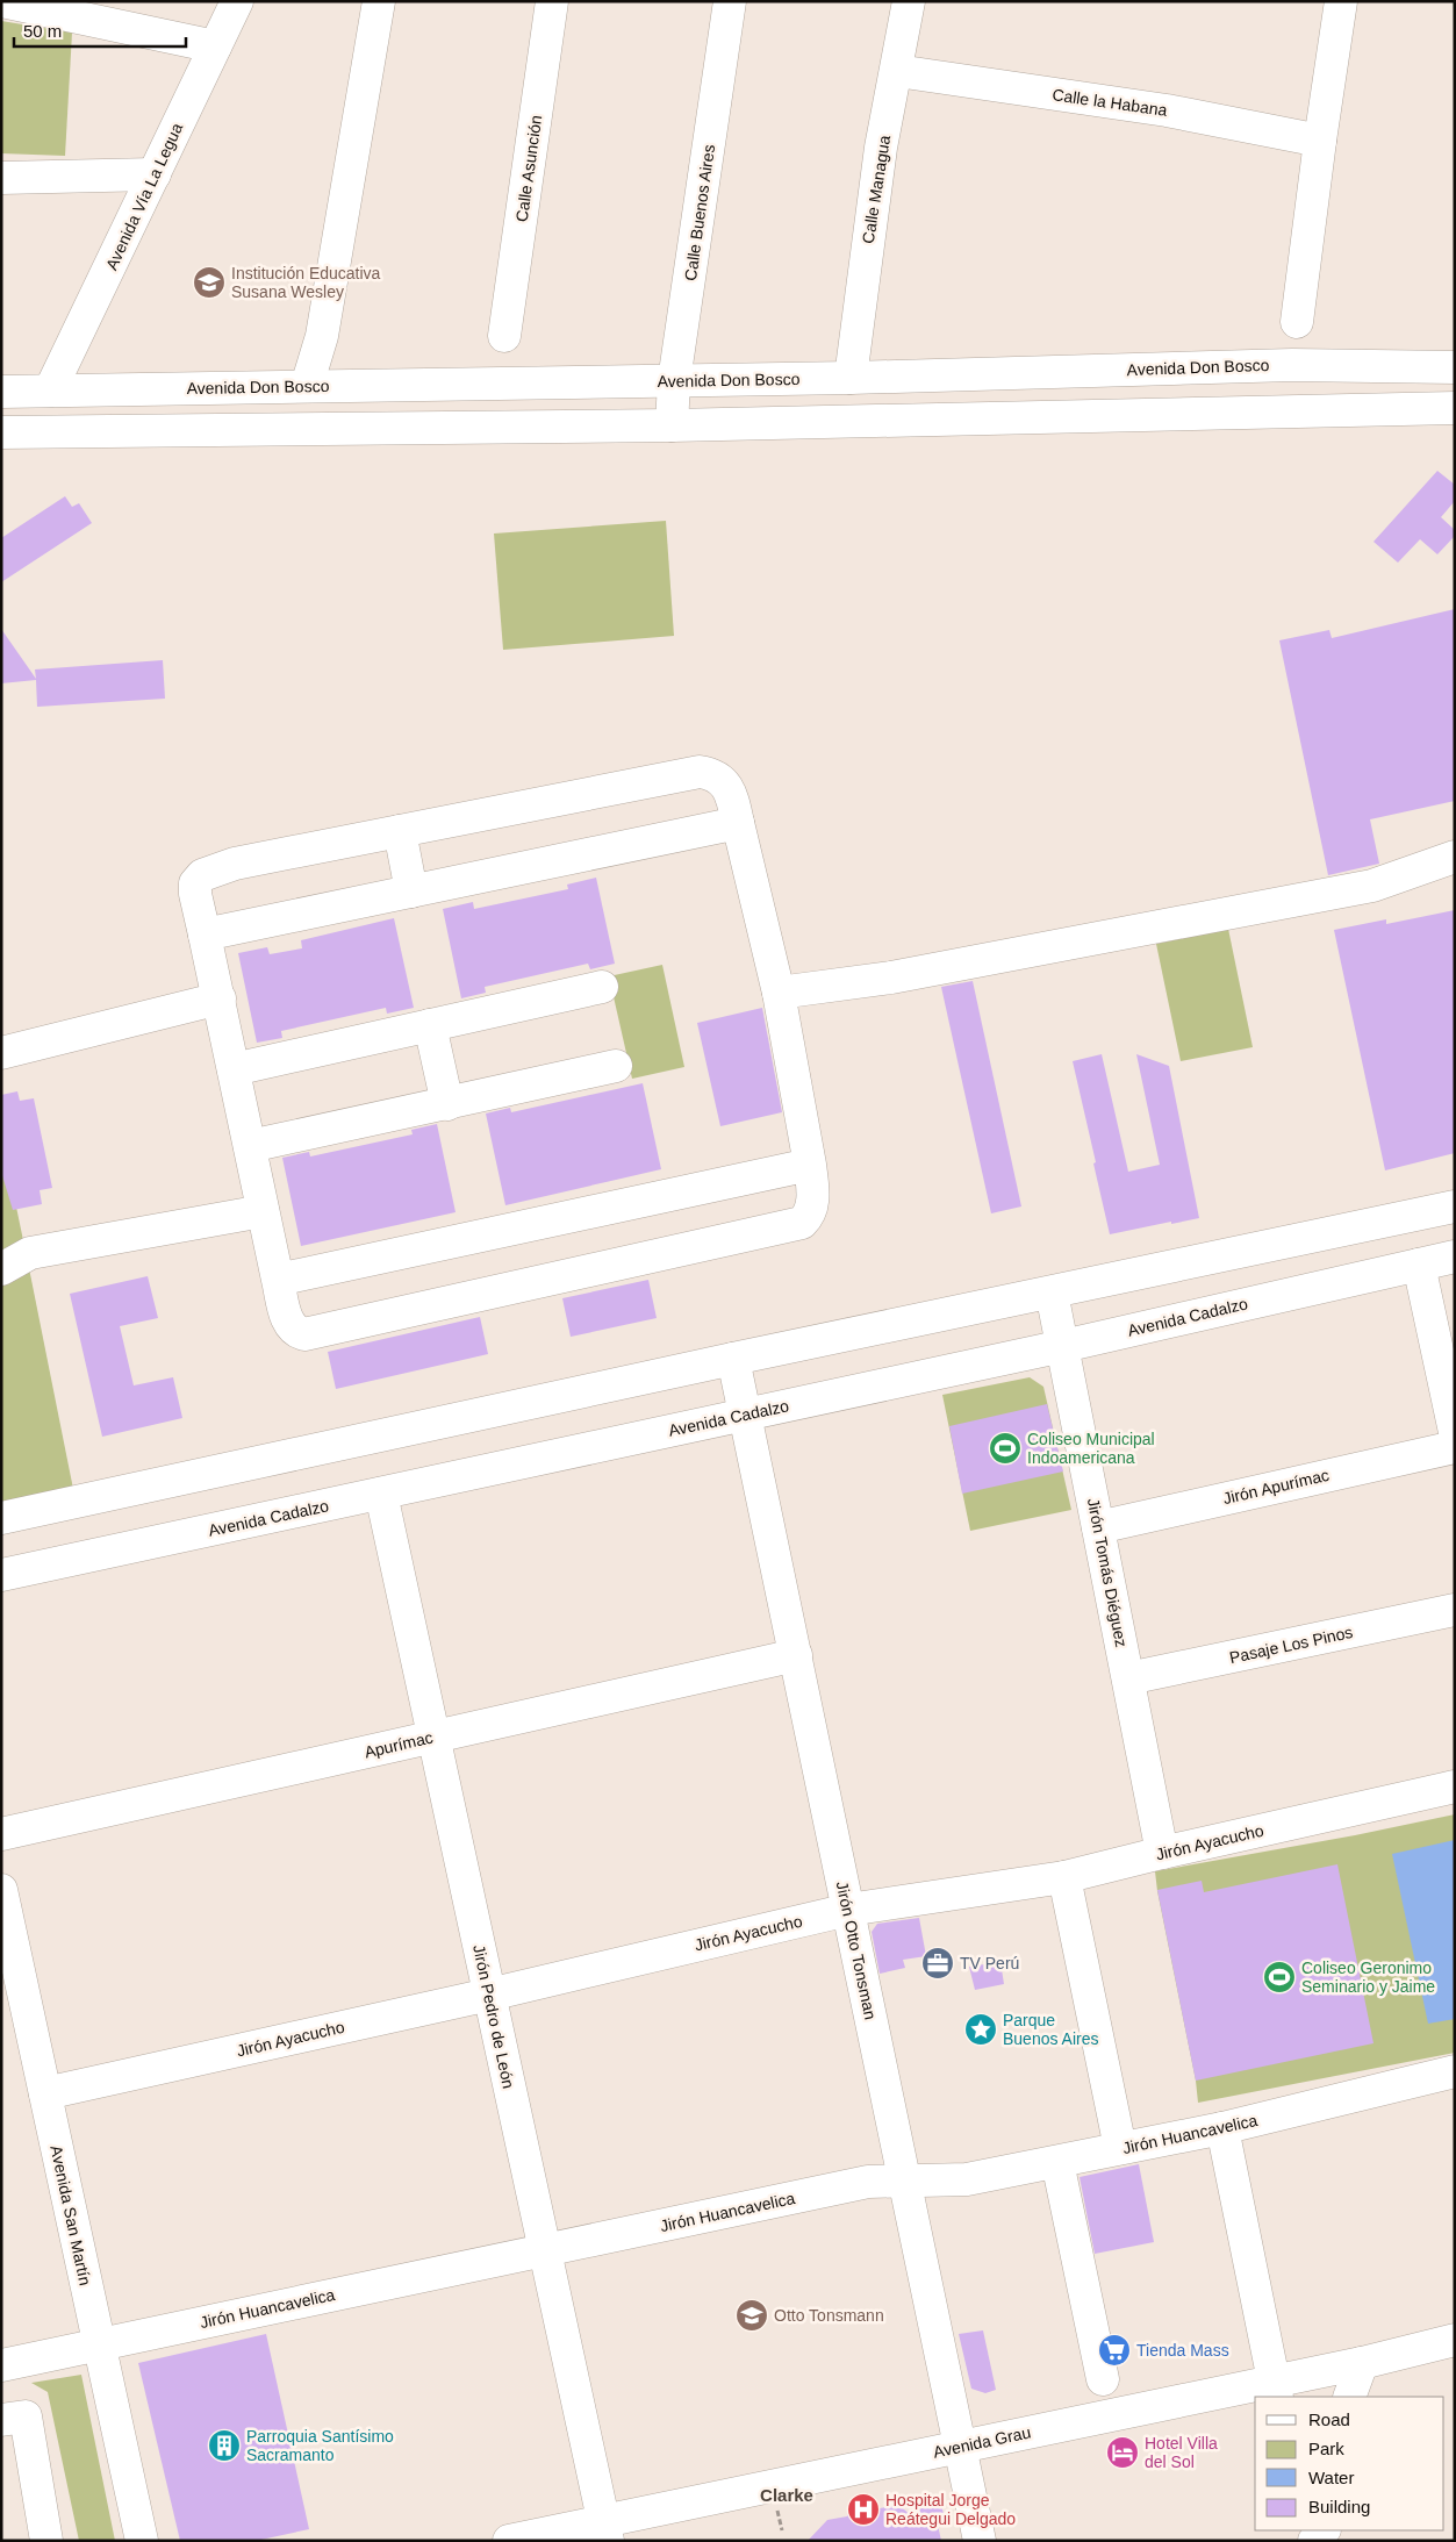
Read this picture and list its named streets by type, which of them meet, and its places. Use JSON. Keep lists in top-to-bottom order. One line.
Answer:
{"streets":{"street":["Calle la Habana","Calle Asunción","Calle Managua","Avenida Vía La Legua","Calle Buenos Aires","Avenida Don Bosco","Avenida Cadalzo","Jirón Apurímac","Jirón Tomás Diéguez","Pasaje Los Pinos","Apurímac","Jirón Ayacucho","Jirón Otto Tonsman","Jirón Pedro de León","Jirón Huancavelica","Avenida San Martín","Avenida Grau"]},"crossings":[["Calle la Habana","Calle Managua"],["Calle Managua","Avenida Don Bosco"],["Avenida Vía La Legua","Avenida Don Bosco"],["Calle Buenos Aires","Avenida Don Bosco"],["Avenida Cadalzo","Jirón Tomás Diéguez"],["Avenida Cadalzo","Jirón Otto Tonsman"],["Avenida Cadalzo","Jirón Pedro de León"],["Jirón Apurímac","Jirón Tomás Diéguez"],["Jirón Tomás Diéguez","Pasaje Los Pinos"],["Jirón Tomás Diéguez","Jirón Ayacucho"],["Apurímac","Jirón Otto Tonsman"],["Apurímac","Jirón Pedro de León"],["Jirón Ayacucho","Jirón Otto Tonsman"],["Jirón Ayacucho","Jirón Pedro de León"],["Jirón Ayacucho","Avenida San Martín"],["Jirón Otto Tonsman","Jirón Huancavelica"],["Jirón Otto Tonsman","Avenida Grau"],["Jirón Pedro de León","Jirón Huancavelica"],["Jirón Pedro de León","Avenida Grau"],["Jirón Huancavelica","Avenida San Martín"]],"districts":["Clarke"],"places":{"school or university":["Institución Educativa Susana Wesley","Otto Tonsmann"],"sports":["Coliseo Municipal Indoamericana","Coliseo Geronimo Seminario y Jaime"],"office":["TV Perú"],"place":["Parque Buenos Aires"],"supermarket":["Tienda Mass"],"building":["Parroquia Santísimo Sacramanto"],"hotel":["Hotel Villa del Sol"],"hospital":["Hospital Jorge Reátegui Delgado"]},"legend":["Road","Park","Water","Building"],"scale_bar":"50 m"}
